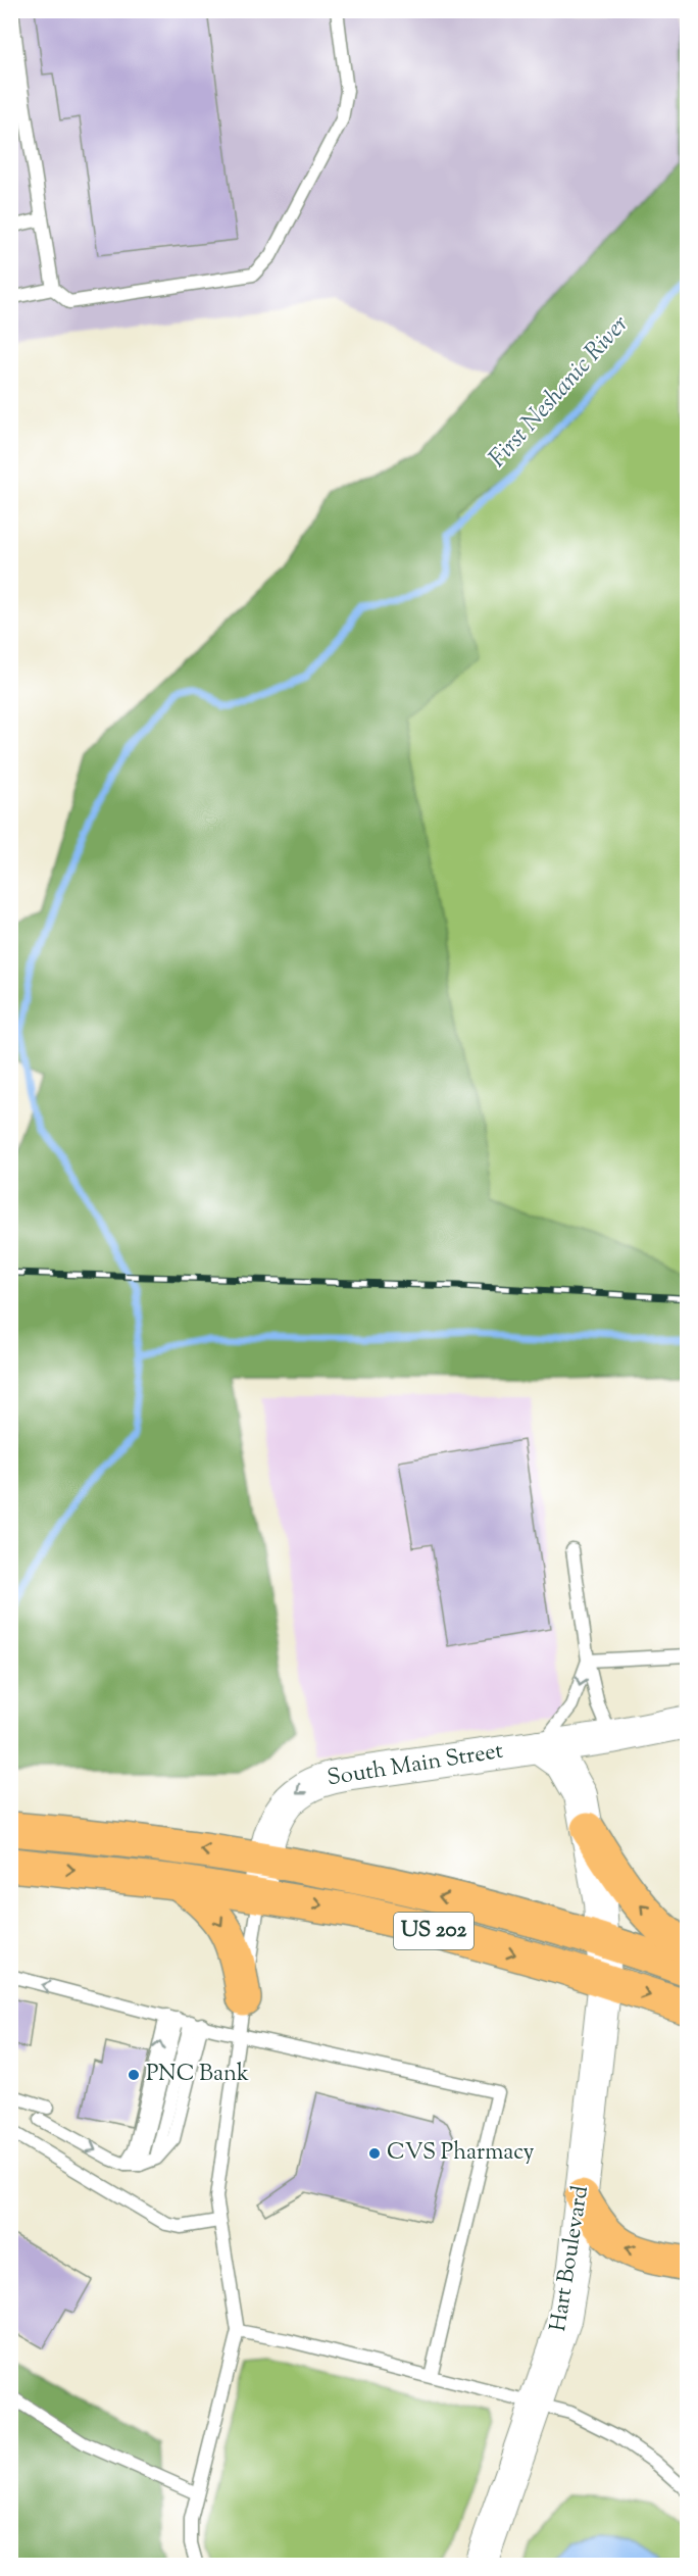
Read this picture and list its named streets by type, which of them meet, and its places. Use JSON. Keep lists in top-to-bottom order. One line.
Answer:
{"streets":{"highway":["US 202"],"street":["South Main Street","Hart Boulevard"]},"crossings":[["South Main Street","US 202"],["US 202","Hart Boulevard"]],"one_way":["South Main Street"],"water":["First Neshanic River"],"places":["PNC Bank","CVS Pharmacy"]}
